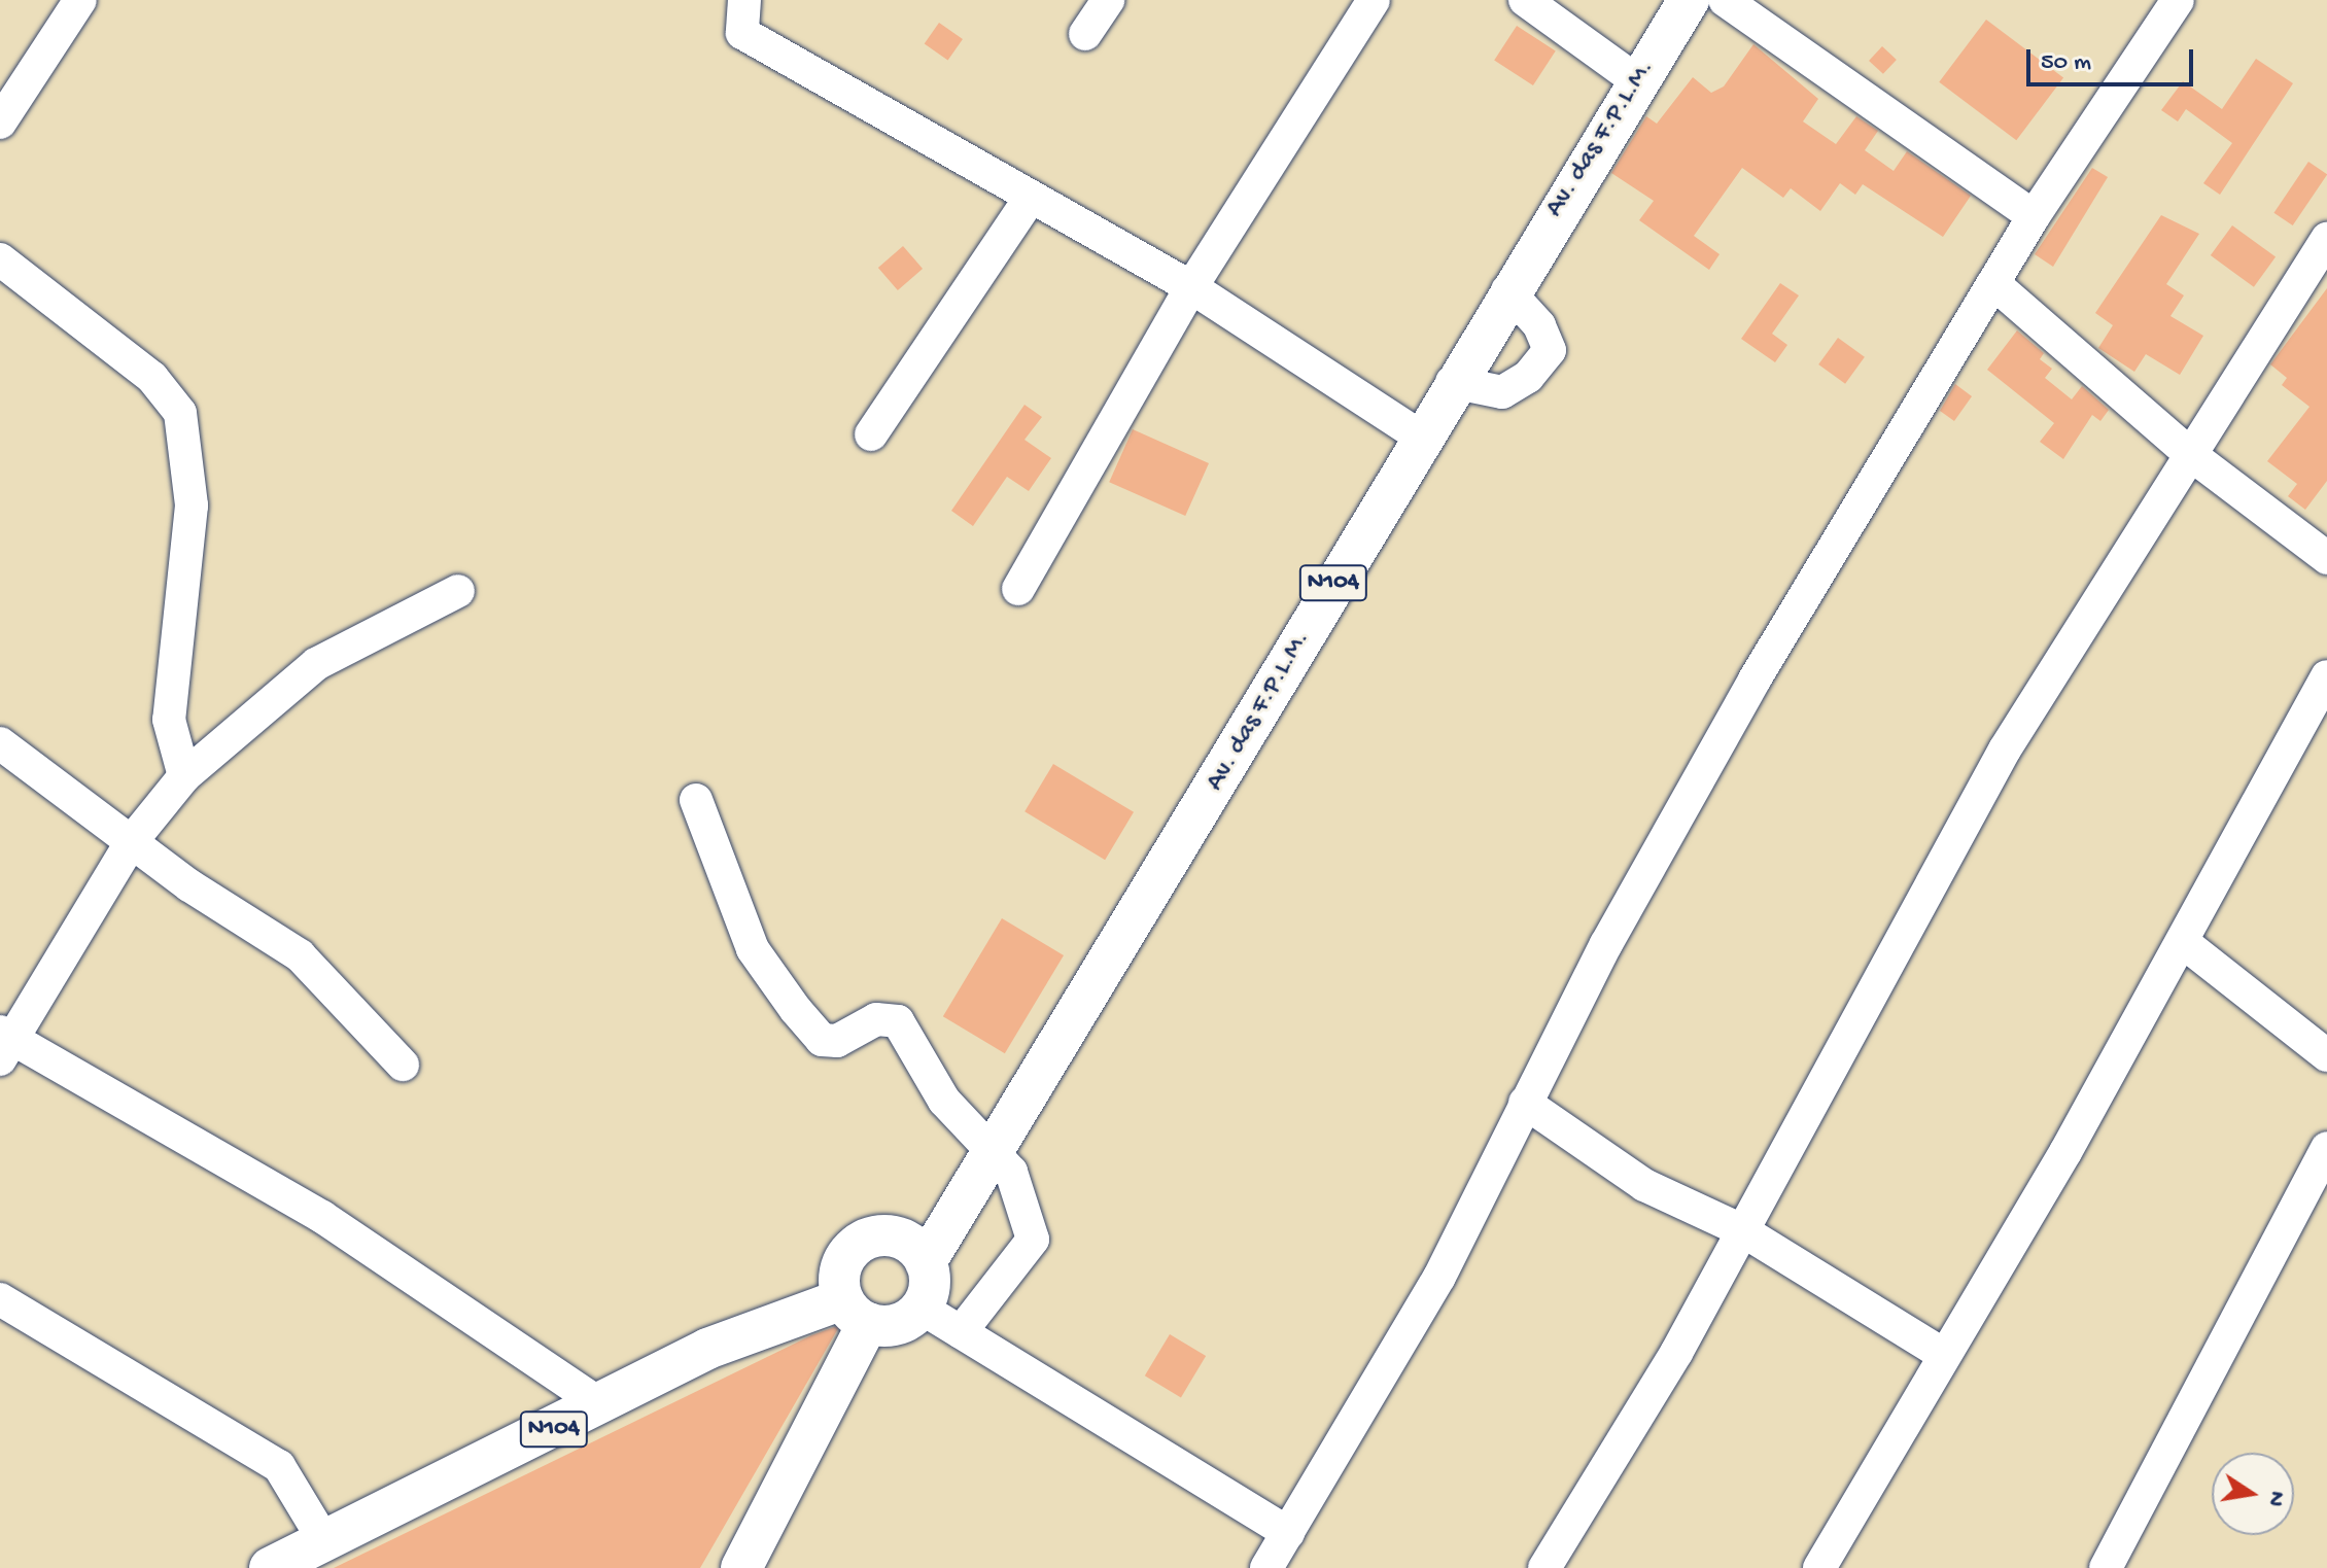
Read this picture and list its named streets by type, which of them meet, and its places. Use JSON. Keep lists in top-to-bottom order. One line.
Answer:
{"streets":{"main road":["Av. das F.P.L.M.","N104"]},"crossings":[["Av. das F.P.L.M.","N104"]],"scale_bar":"50 m","north":"right"}
